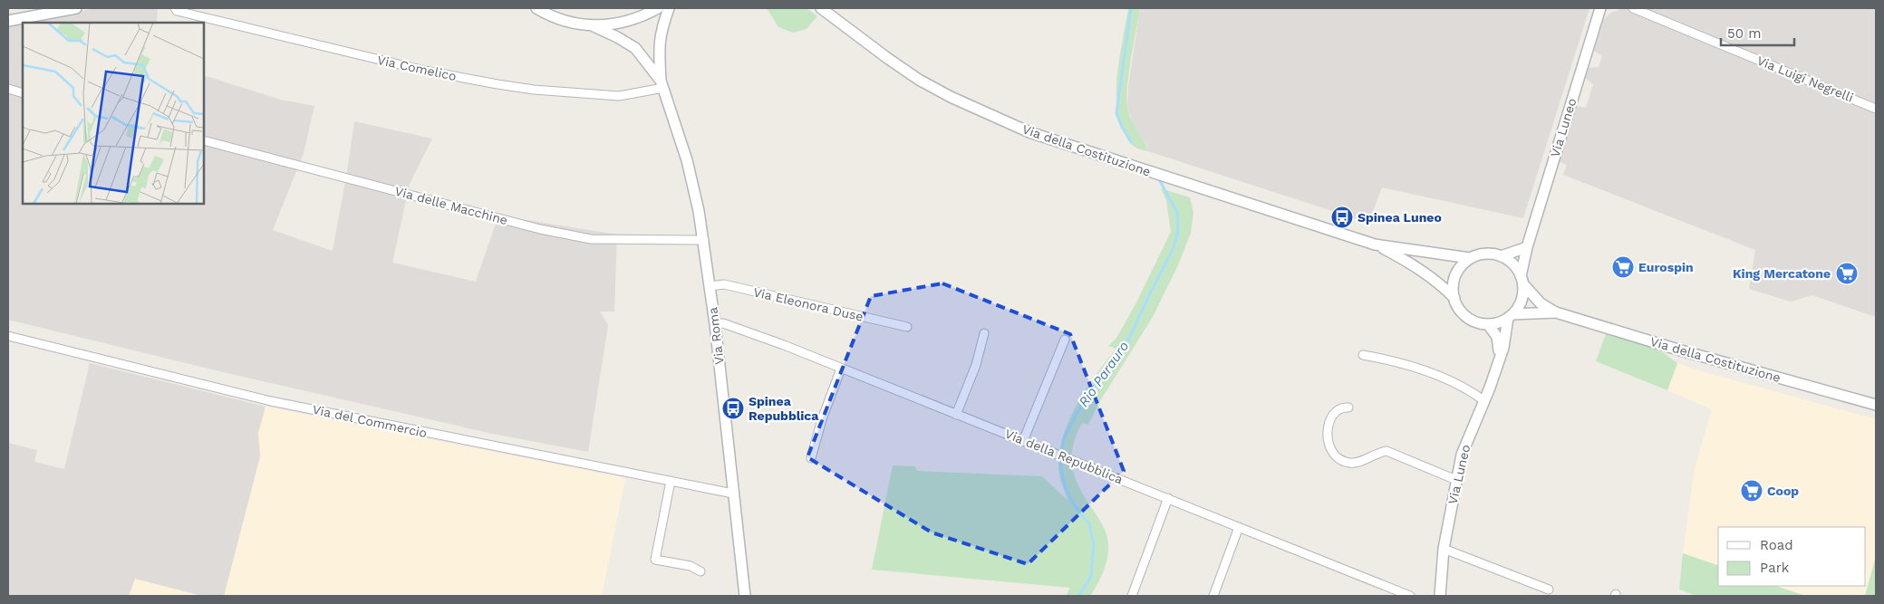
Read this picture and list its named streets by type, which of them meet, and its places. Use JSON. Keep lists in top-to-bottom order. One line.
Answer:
{"streets":{"main road":["Via Luneo","Via della Costituzione","Via Roma"],"street":["Via Comelico","Via Luigi Negrelli","Via delle Macchine","Via Eleonora Duse","Via del Commercio","Via della Repubblica"]},"crossings":[["Via Comelico","Via Roma"],["Via Luneo","Via della Costituzione"],["Via delle Macchine","Via Roma"],["Via Eleonora Duse","Via Roma"],["Via Roma","Via del Commercio"],["Via Roma","Via della Repubblica"]],"water":["Rio Parauro"],"places":{"bus stop":["Spinea Luneo","Spinea Repubblica"],"supermarket":["Eurospin","King Mercatone","Coop"]},"legend":["Road","Park"],"scale_bar":"50 m"}
